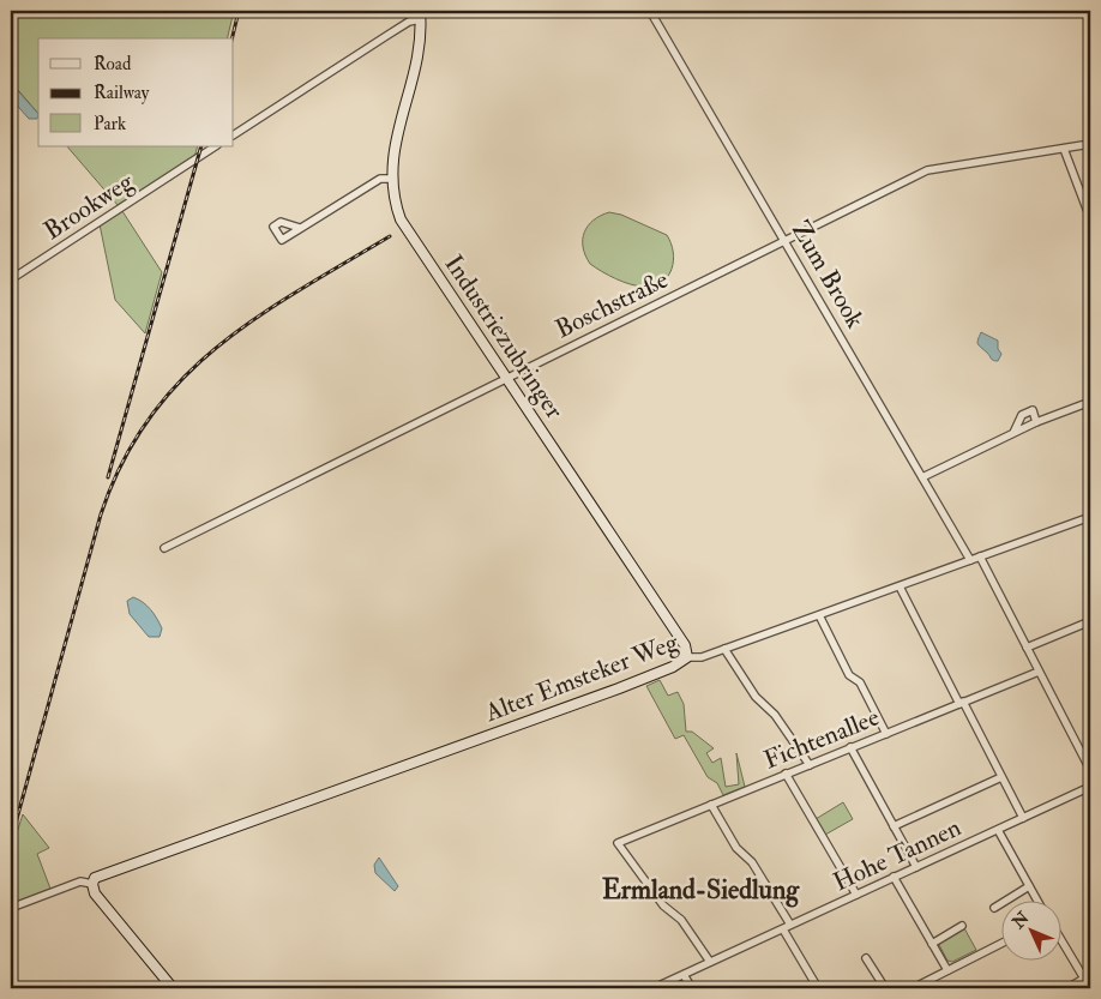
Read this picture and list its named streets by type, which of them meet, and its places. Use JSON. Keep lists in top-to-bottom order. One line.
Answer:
{"streets":{"street":["Brookweg","Zum Brook","Boschstraße","Industriezubringer","Alter Emsteker Weg","Fichtenallee","Hohe Tannen"]},"crossings":[["Zum Brook","Boschstraße"],["Zum Brook","Alter Emsteker Weg"],["Boschstraße","Industriezubringer"],["Industriezubringer","Alter Emsteker Weg"],["Fichtenallee","Hohe Tannen"]],"districts":["Ermland-Siedlung"],"legend":["Road","Railway","Park"],"north":"top left"}
